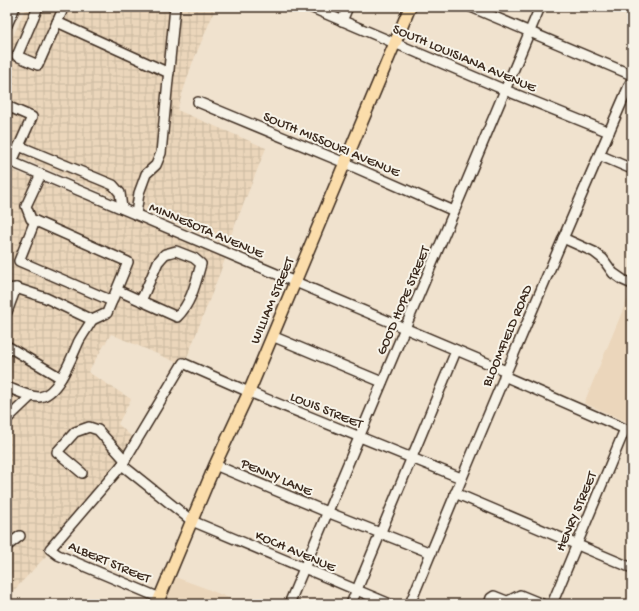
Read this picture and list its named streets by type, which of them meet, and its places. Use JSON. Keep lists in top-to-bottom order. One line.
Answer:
{"streets":{"main road":["WILLIAM STREET"],"street":["SOUTH LOUISIANA AVENUE","SOUTH MISSOURI AVENUE","MINNESOTA AVENUE","GOOD HOPE STREET","BLOOMFIELD ROAD","LOUIS STREET","PENNY LANE","HENRY STREET","KOCH AVENUE","ALBERT STREET"]},"crossings":[["SOUTH LOUISIANA AVENUE","WILLIAM STREET"],["SOUTH LOUISIANA AVENUE","GOOD HOPE STREET"],["SOUTH LOUISIANA AVENUE","BLOOMFIELD ROAD"],["SOUTH MISSOURI AVENUE","WILLIAM STREET"],["SOUTH MISSOURI AVENUE","GOOD HOPE STREET"],["MINNESOTA AVENUE","WILLIAM STREET"],["MINNESOTA AVENUE","GOOD HOPE STREET"],["MINNESOTA AVENUE","BLOOMFIELD ROAD"],["MINNESOTA AVENUE","HENRY STREET"],["WILLIAM STREET","LOUIS STREET"],["WILLIAM STREET","PENNY LANE"],["WILLIAM STREET","KOCH AVENUE"],["WILLIAM STREET","ALBERT STREET"],["GOOD HOPE STREET","LOUIS STREET"],["GOOD HOPE STREET","PENNY LANE"],["GOOD HOPE STREET","KOCH AVENUE"],["BLOOMFIELD ROAD","LOUIS STREET"],["BLOOMFIELD ROAD","PENNY LANE"],["LOUIS STREET","KOCH AVENUE"],["LOUIS STREET","ALBERT STREET"],["KOCH AVENUE","ALBERT STREET"]]}
